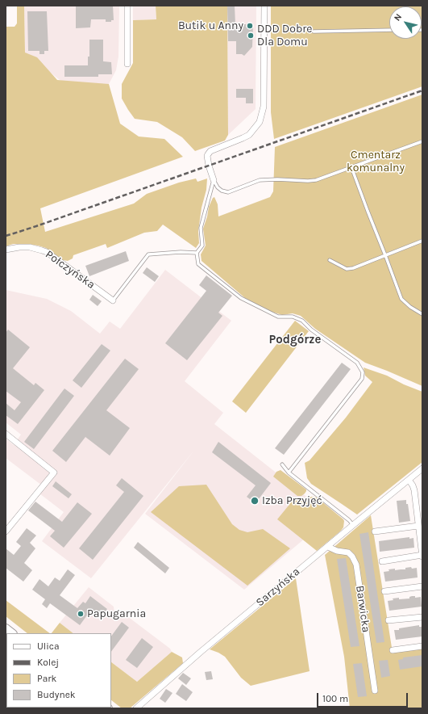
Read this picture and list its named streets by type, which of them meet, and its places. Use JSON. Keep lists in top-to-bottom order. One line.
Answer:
{"streets":{"street":["Połczyńska","Sarzyńska","Barwicka"]},"crossings":[["Sarzyńska","Barwicka"]],"districts":["Podgórze"],"parks":["Cmentarz komunalny"],"places":["Butik u Anny","DDD Dobre Dla Domu","Izba Przyjęć","Papugarnia"],"legend":["Ulica","Kolej","Park","Budynek"],"scale_bar":"100 m","north":"top left"}
